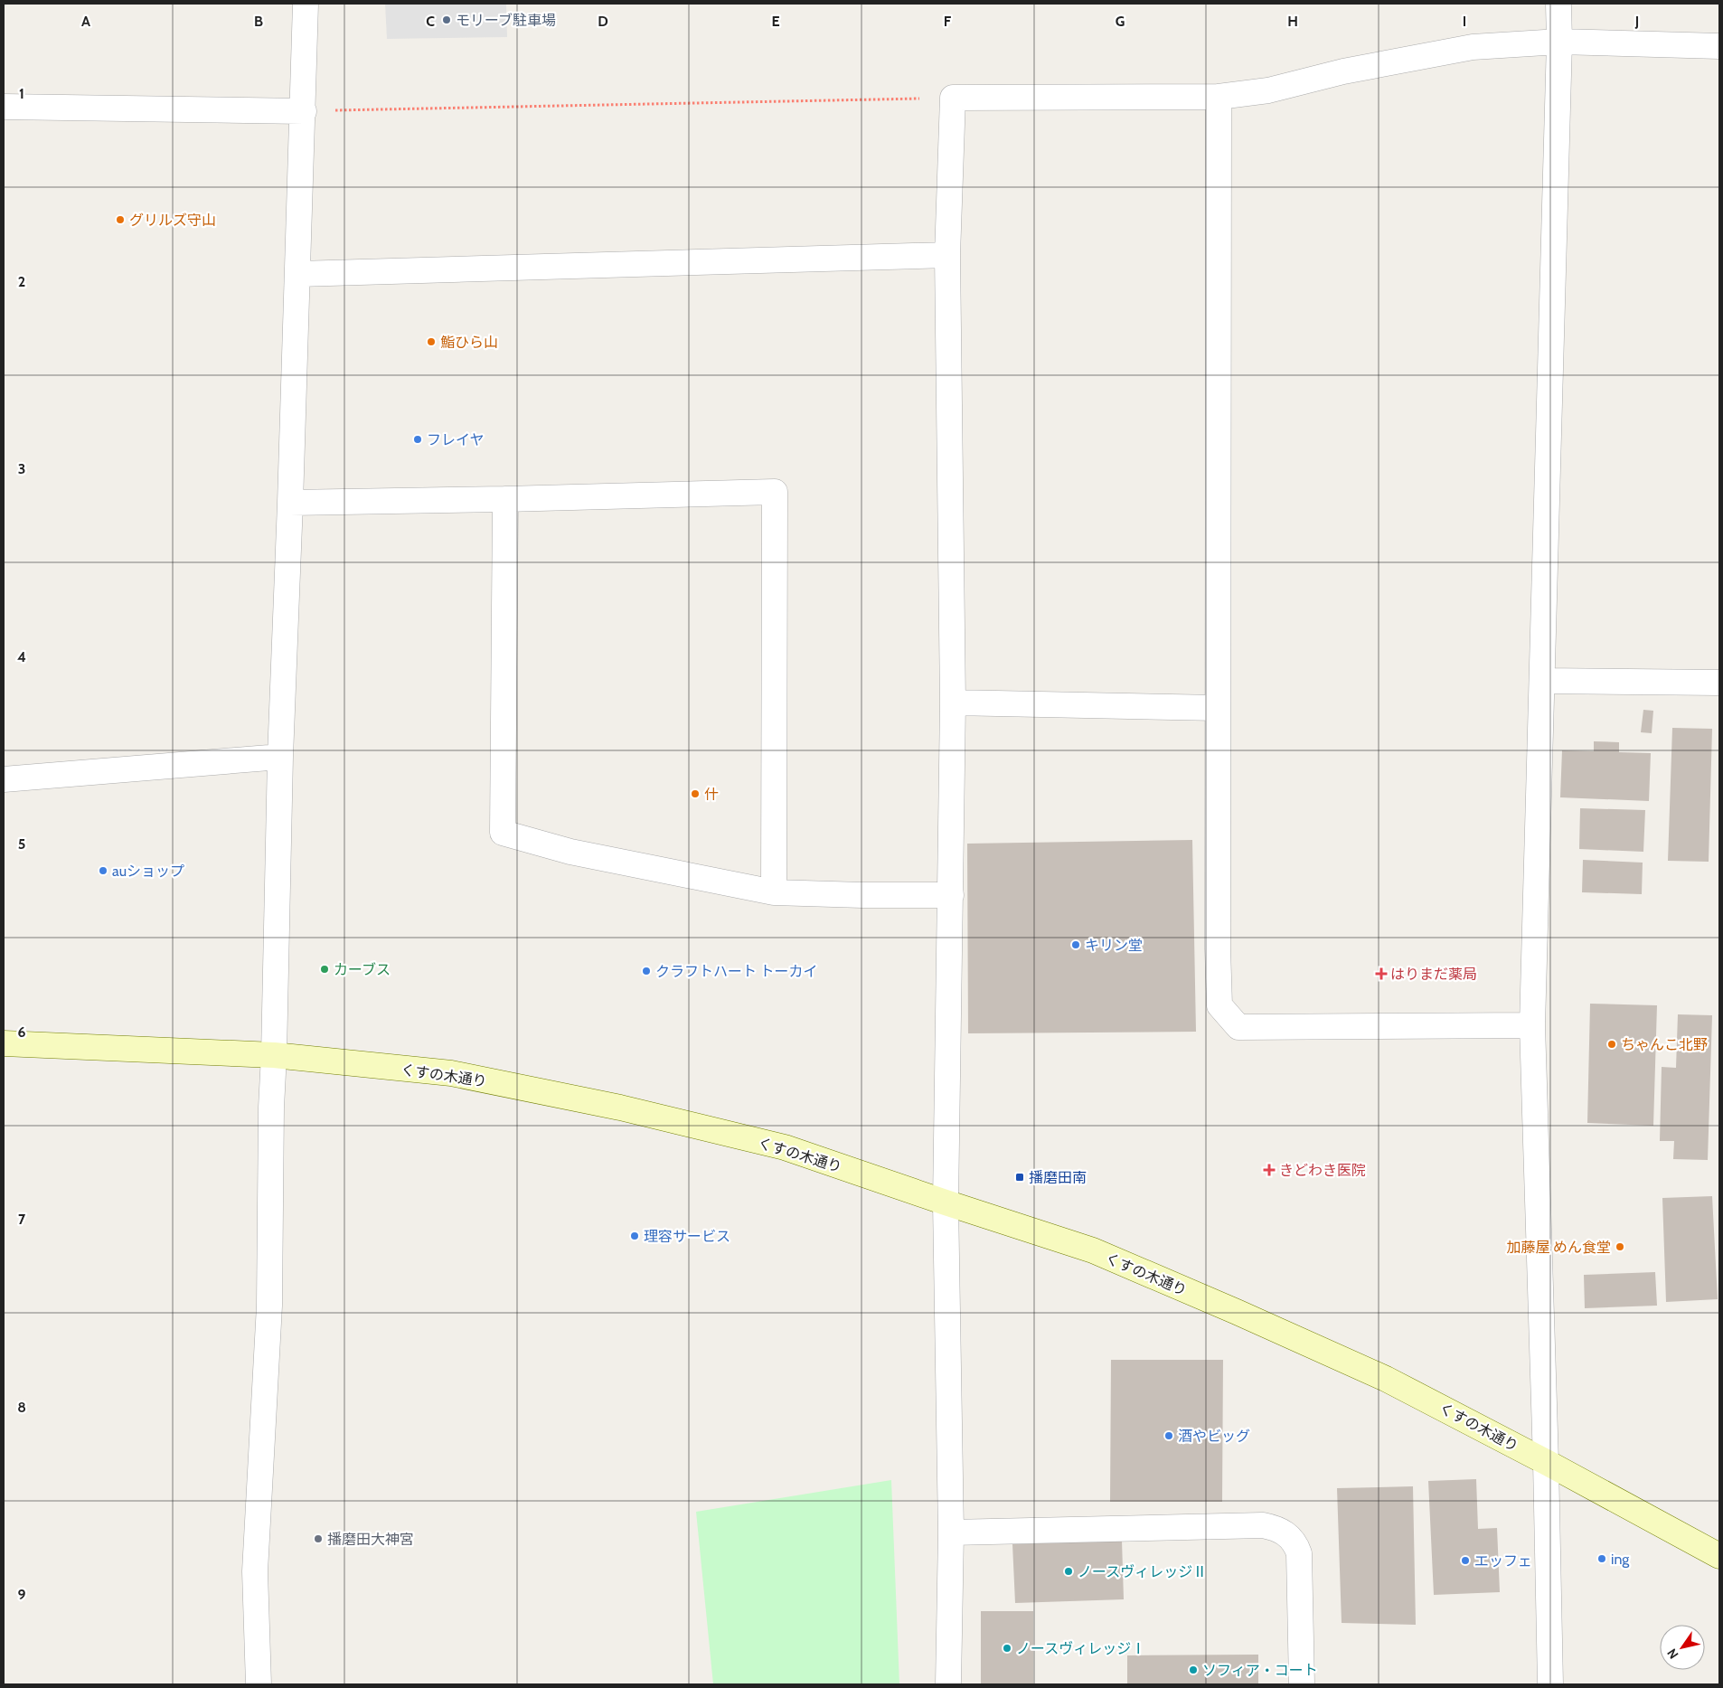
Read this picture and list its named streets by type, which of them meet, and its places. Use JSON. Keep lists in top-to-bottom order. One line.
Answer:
{"streets":{"street":["くすの木通り"]},"places":{"other":["モリーブ駐車場","グリルズ守山","鮨ひら山","フレイヤ","什","auショップ","キリン堂","カーブス","クラフトハート トーカイ","ちゃんこ北野","理容サービス","加藤屋 めん食堂","酒やビッグ","播磨田大神宮","ing","エッフェ","ノースヴィレッジⅡ","ノースヴィレッジⅠ","ソフィア・コート"],"health":["はりまだ薬局","きどわき医院"],"transit":["播磨田南"]},"north":"bottom left","grid":{"columns":["A","B","C","D","E","F","G","H","I","J"],"rows":["1","2","3","4","5","6","7","8","9"]}}
